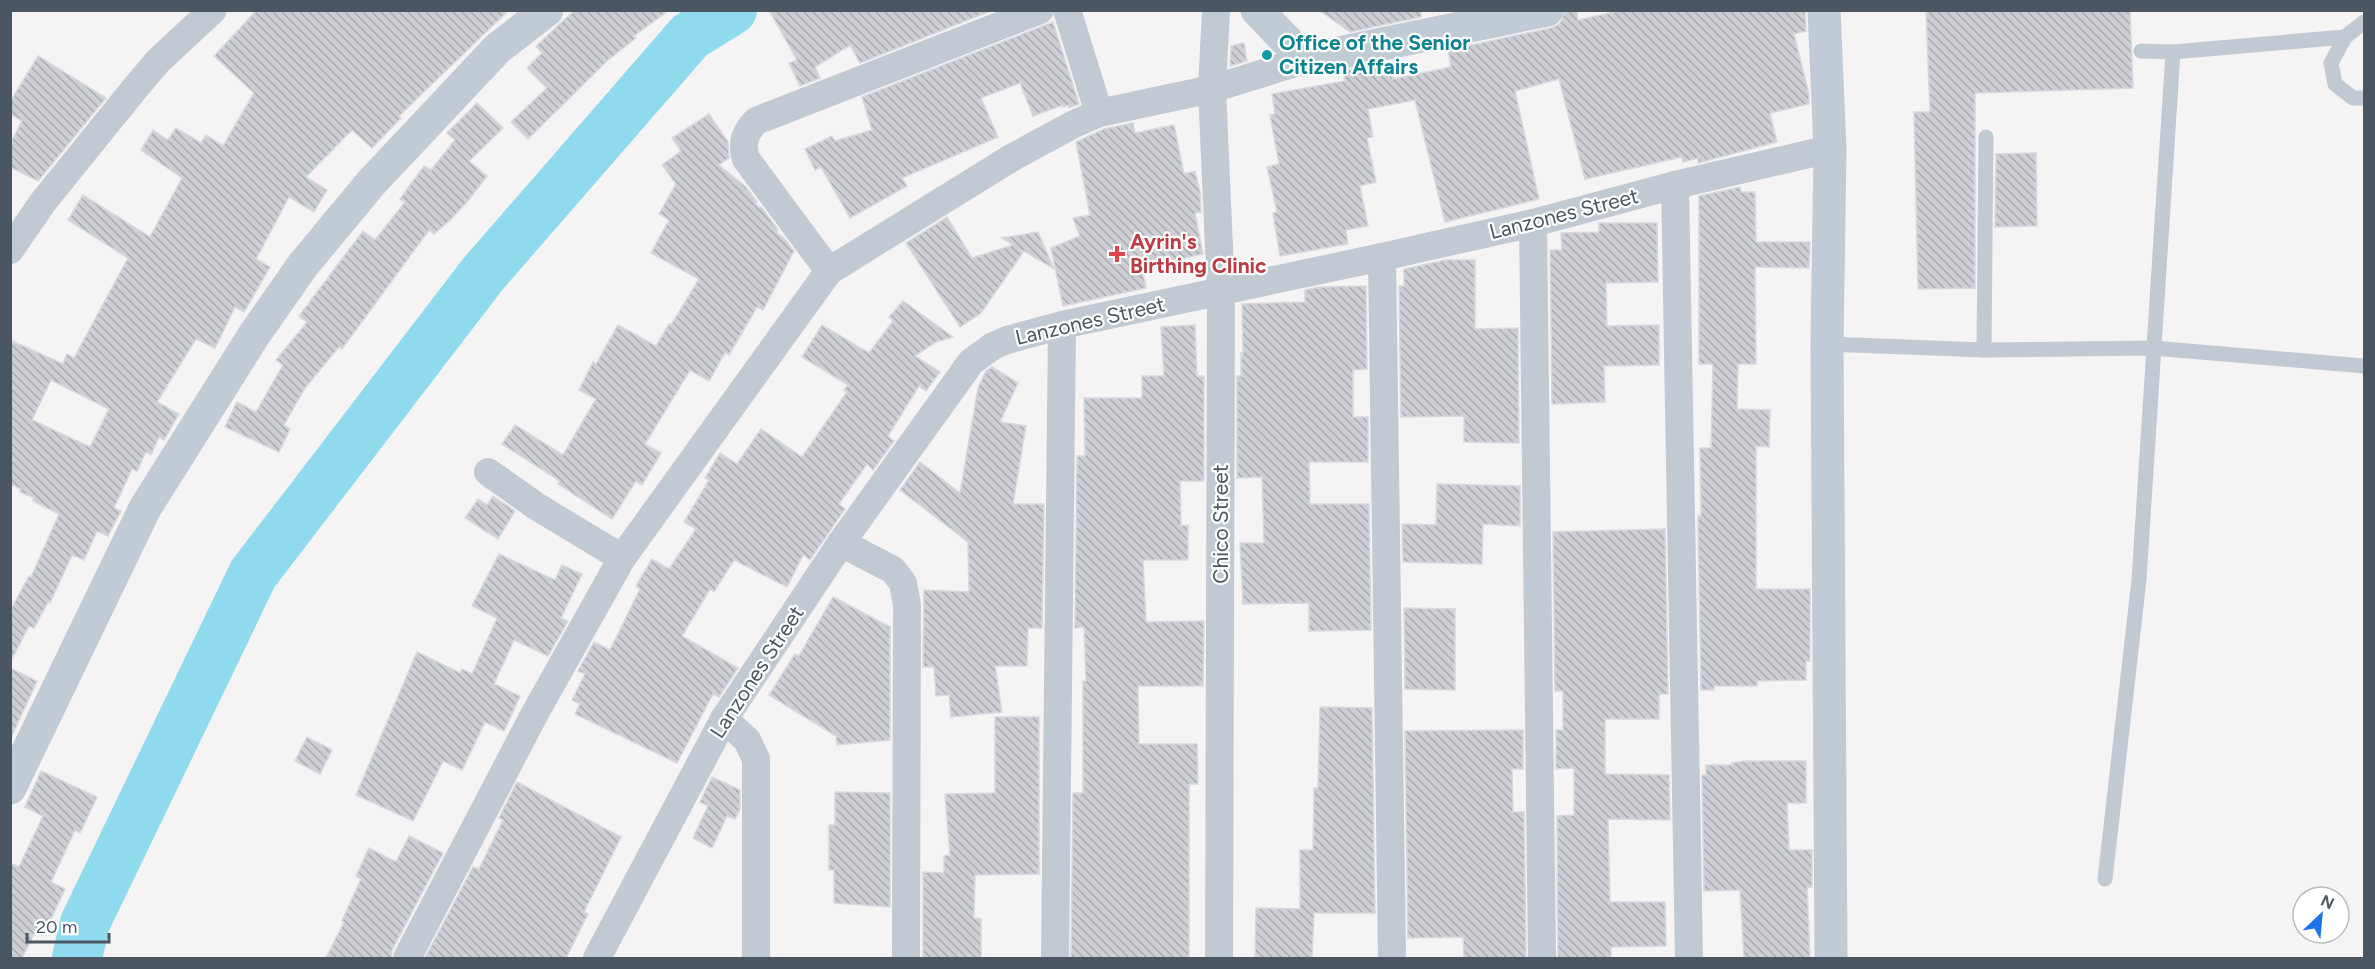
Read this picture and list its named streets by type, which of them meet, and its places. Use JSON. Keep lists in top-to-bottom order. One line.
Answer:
{"streets":{"street":["Lanzones Street","Chico Street"]},"crossings":[["Lanzones Street","Chico Street"]],"places":{"other":["Office of the Senior Citizen Affairs"],"health":["Ayrin's Birthing Clinic"]},"scale_bar":"20 m","north":"top right"}
